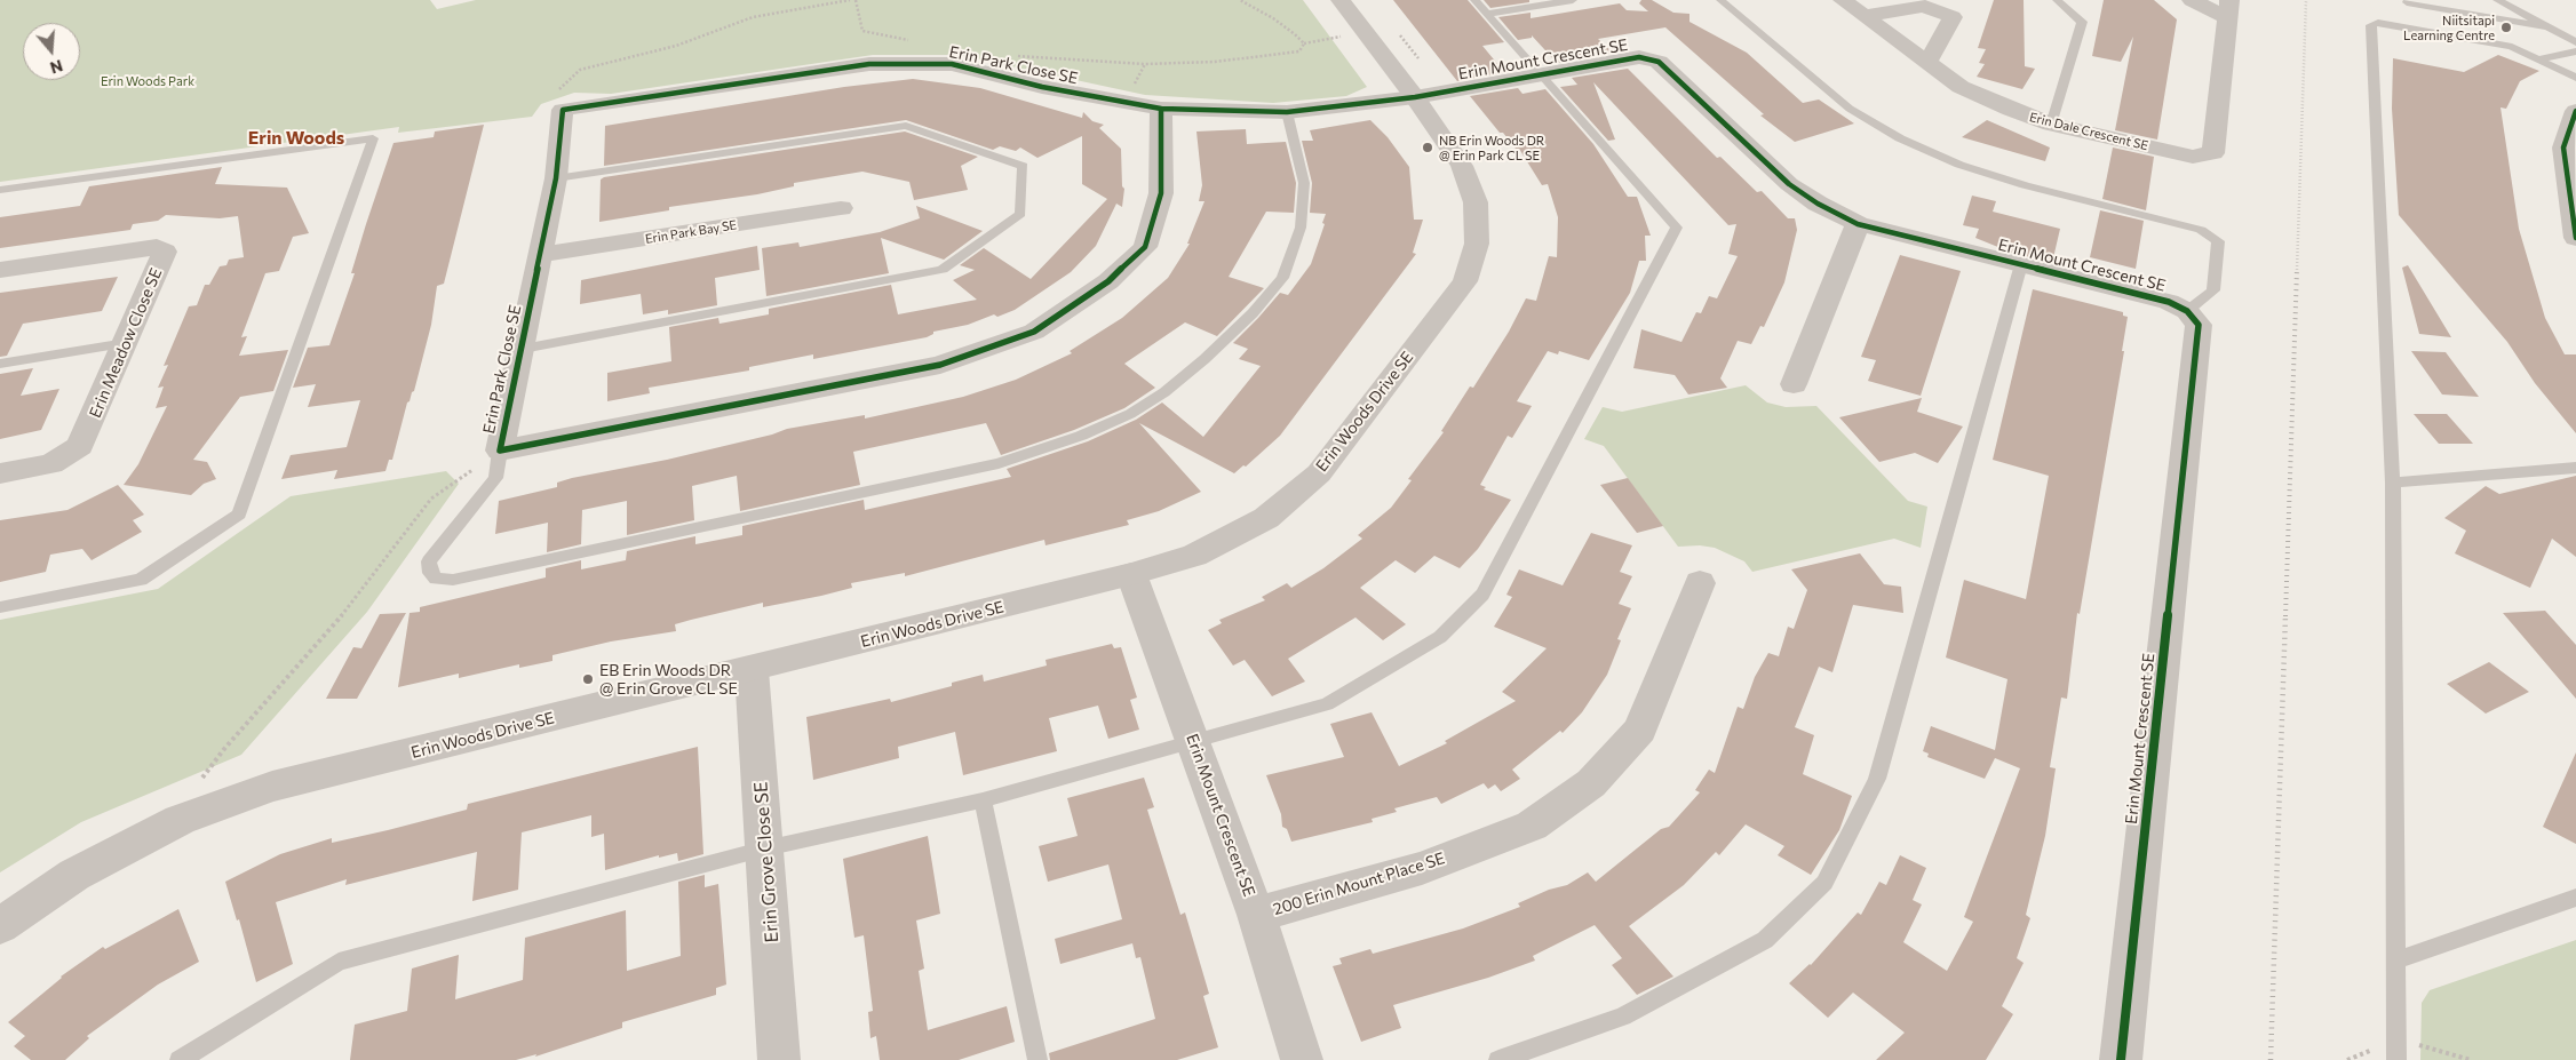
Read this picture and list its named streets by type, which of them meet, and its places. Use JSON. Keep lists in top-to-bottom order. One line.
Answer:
{"streets":{"street":["Erin Mount Crescent SE","Erin Park Close SE","Erin Dale Crescent SE","Erin Park Bay SE","Erin Meadow Close SE","Erin Woods Drive SE","Erin Grove Close SE","200 Erin Mount Place SE"]},"crossings":[["Erin Mount Crescent SE","Erin Park Close SE"],["Erin Mount Crescent SE","Erin Woods Drive SE"],["Erin Mount Crescent SE","200 Erin Mount Place SE"],["Erin Park Close SE","Erin Park Bay SE"],["Erin Park Close SE","Erin Woods Drive SE"],["Erin Woods Drive SE","Erin Grove Close SE"]],"districts":["Erin Woods"],"parks":["Erin Woods Park"],"places":["Niitsitapi Learning Centre","NB Erin Woods DR @ Erin Park CL SE","EB Erin Woods DR @ Erin Grove CL SE"],"north":"bottom"}
